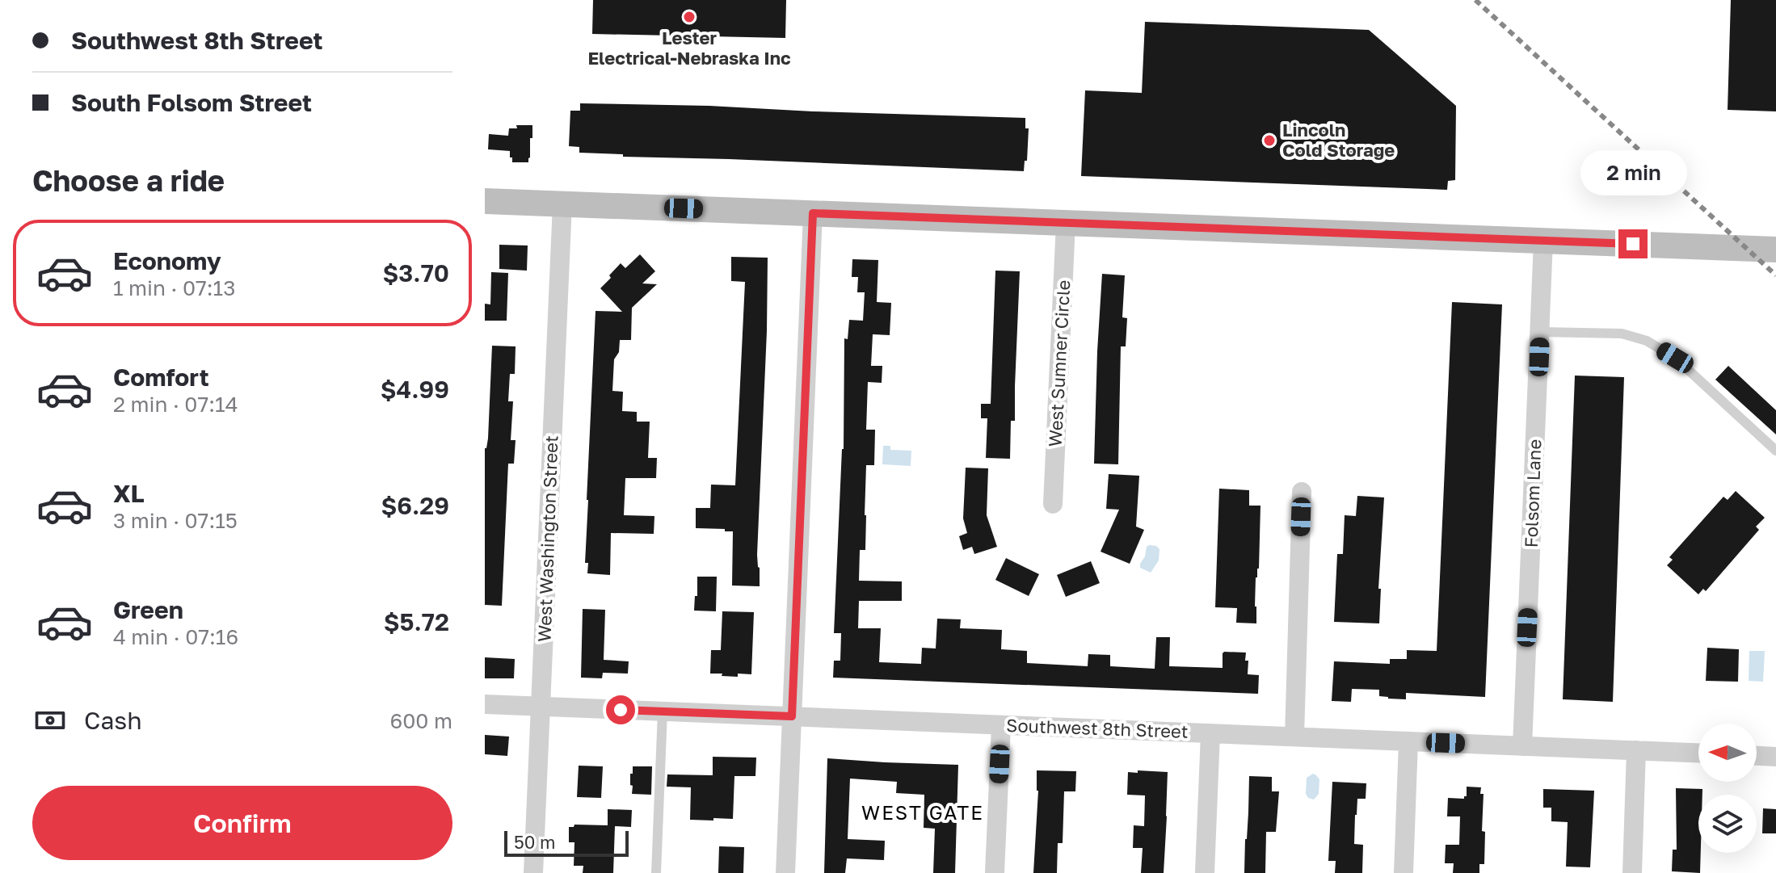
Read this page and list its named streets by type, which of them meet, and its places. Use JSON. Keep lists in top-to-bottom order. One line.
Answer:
{"streets":{"street":["West Sumner Circle","Folsom Lane","West Washington Street","Southwest 8th Street"]},"crossings":[["Folsom Lane","Southwest 8th Street"],["West Washington Street","Southwest 8th Street"]],"districts":["WEST GATE"],"places":["Lester Electrical-Nebraska Inc","Lincoln Cold Storage"],"scale_bar":"50 m","north":"left","page":{"banner":["Southwest 8th Street","South Folsom Street"],"heading":"Choose a ride","bubble":"2 min","list":[{"name":"Economy","note":"1 min · 07:13","value":"$3.70"},{"name":"Comfort","note":"2 min · 07:14","value":"$4.99"},{"name":"XL","note":"3 min · 07:15","value":"$6.29"},{"name":"Green","note":"4 min · 07:16","value":"$5.72"}],"pay":["Cash","600 m"],"buttons":"Confirm","scale":"50 m"}}
